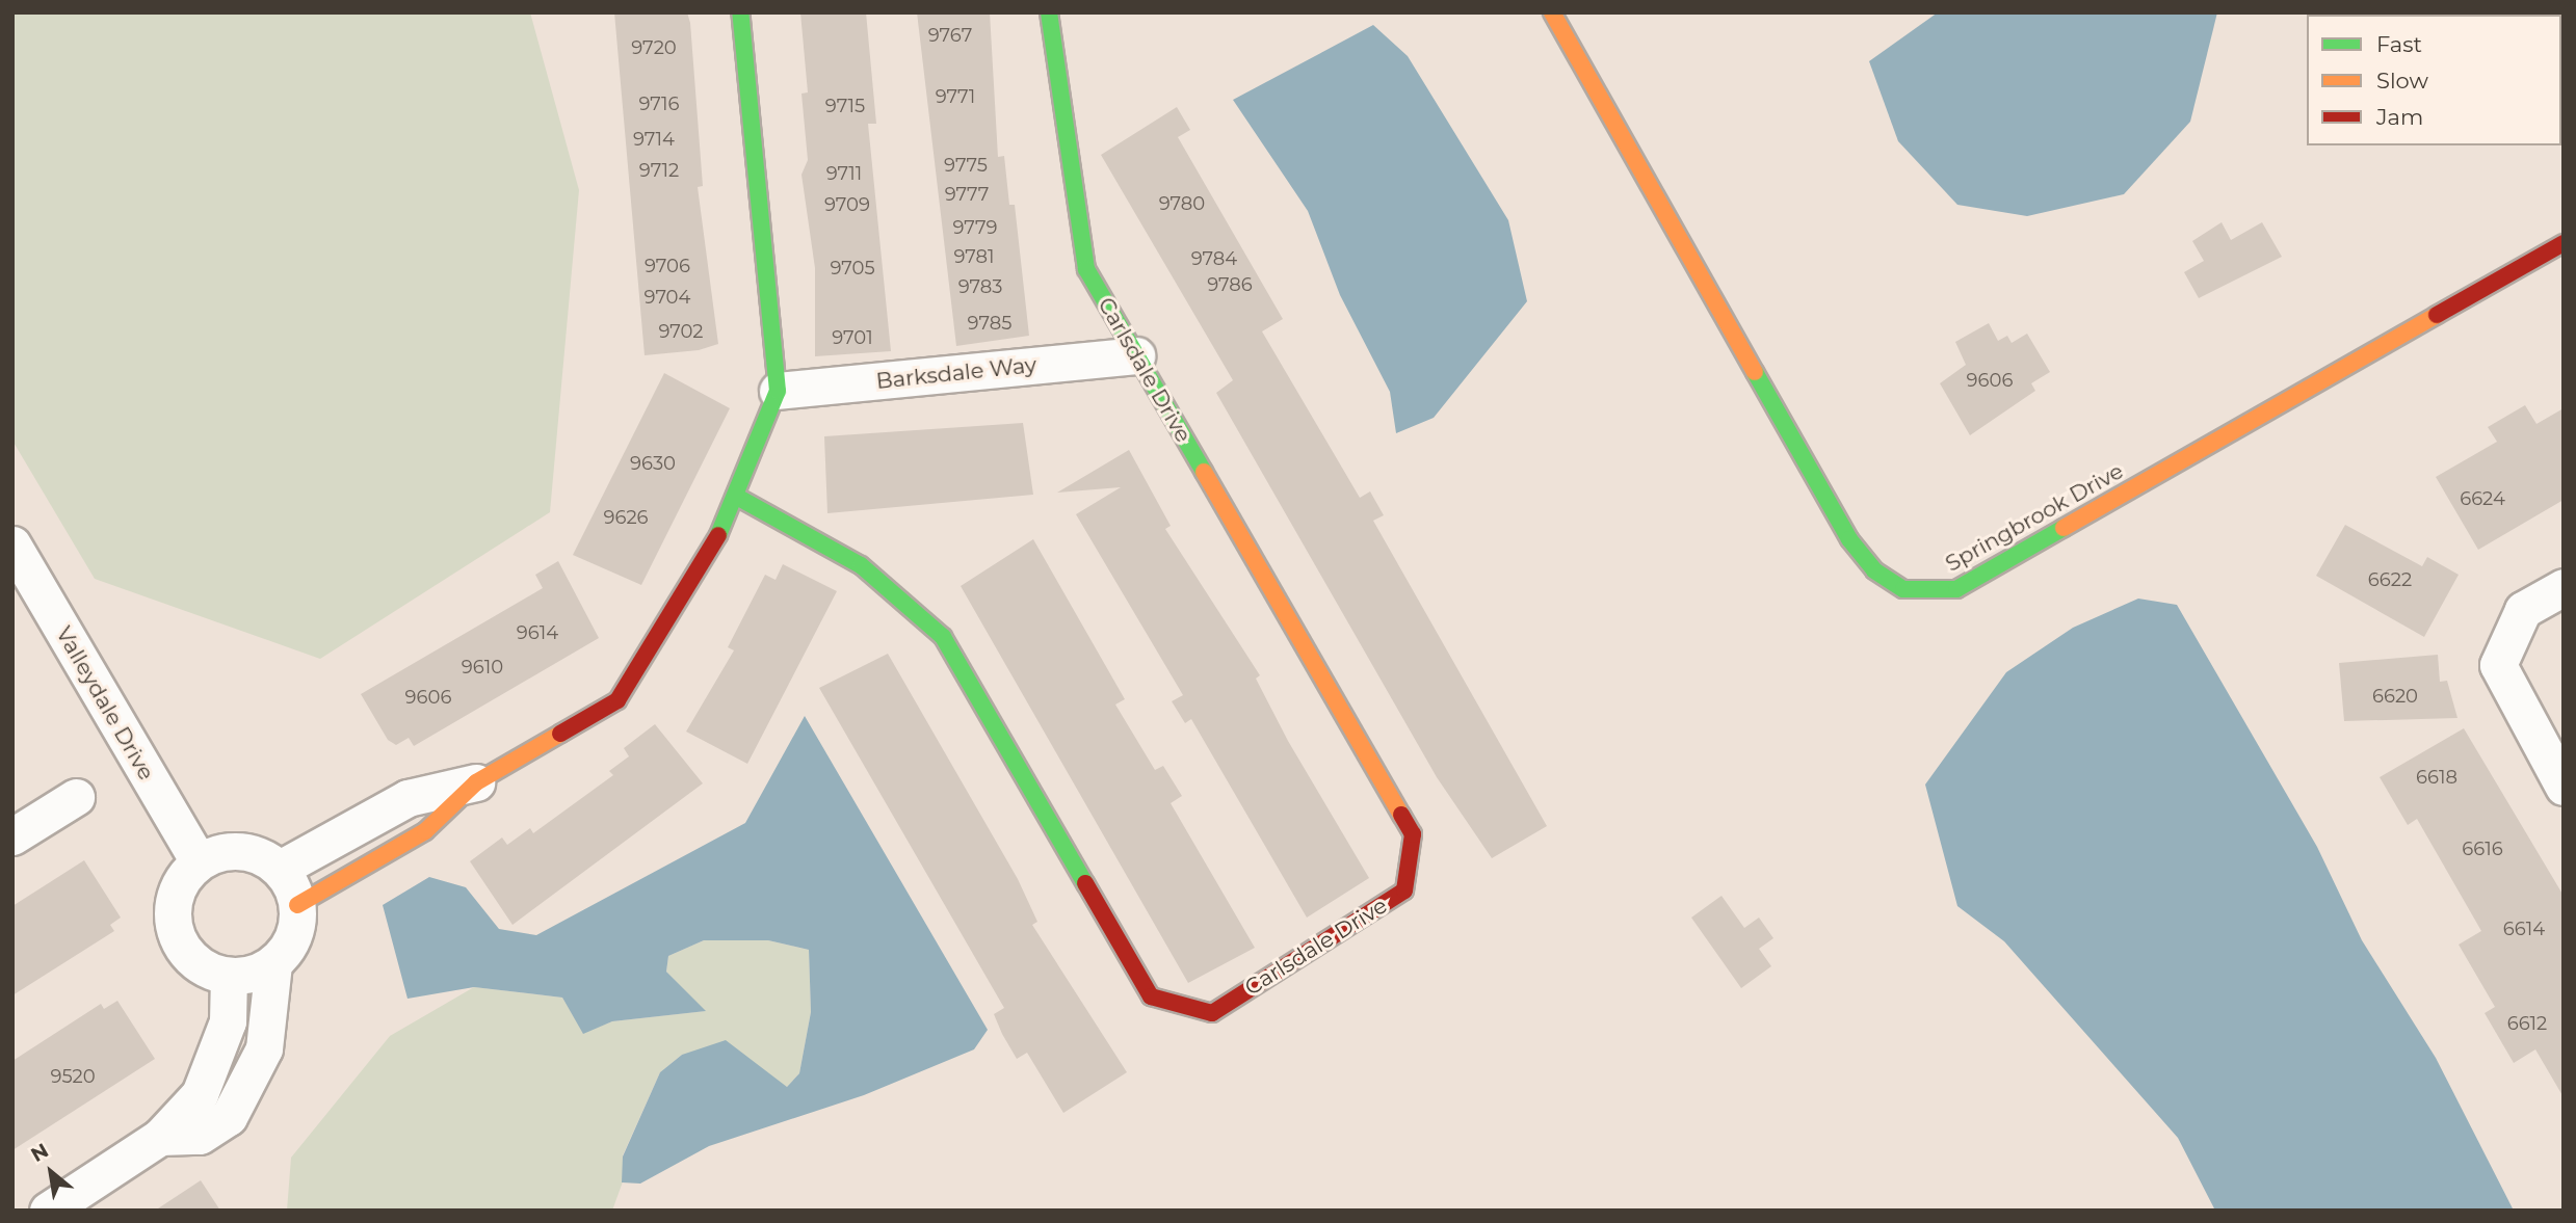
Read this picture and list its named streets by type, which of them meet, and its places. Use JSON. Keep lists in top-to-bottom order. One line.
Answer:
{"streets":{"street":["Carlsdale Drive","Barksdale Way","Springbrook Drive","Valleydale Drive"]},"crossings":[["Carlsdale Drive","Barksdale Way"]],"house_numbers":["9767","9720","9771","9716","9715","9714","9775","9712","9711","9777","9780","9709","9779","9781","9784","9706","9705","9786","9783","9704","9785","9702","9701","9606","9630","6624","9626","6622","9614","9610","6620","9606","6618","6616","6614","6612","9520"],"legend":["Fast","Slow","Jam"],"north":"top left"}
